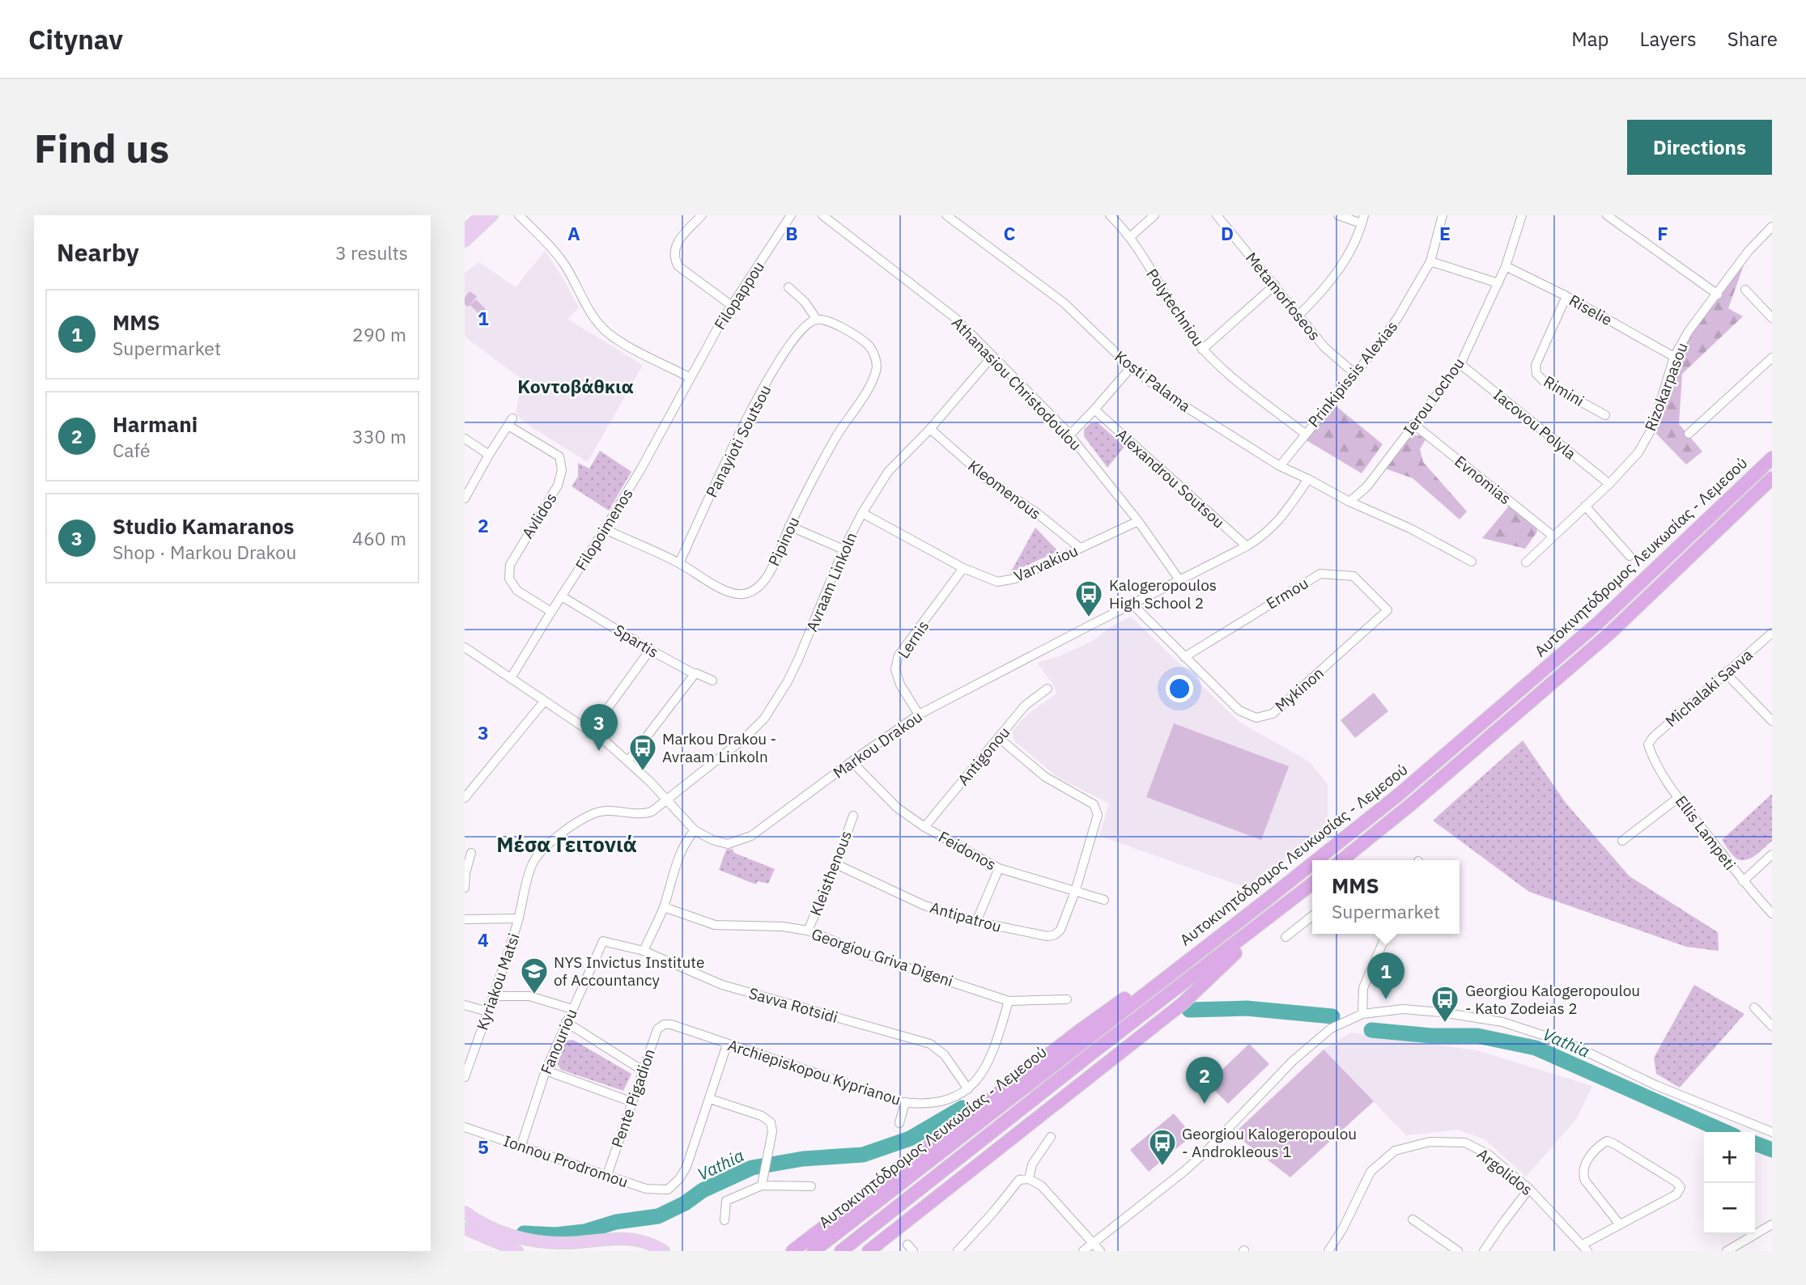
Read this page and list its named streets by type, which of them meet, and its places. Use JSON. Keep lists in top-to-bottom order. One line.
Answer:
{"streets":{"highway":["Αυτοκινητόδρομος Λευκωσίας - Λεμεσού"],"street":["Filopappou","Metamorfoseos","Polytechniou","Riselie","Prinkipissis Alexias","Kosti Palama","Athanasiou Christodoulou","Rizokarpasou","Rimini","Ierou Lochou","Iacovou Polyla","Panayioti Soutsou","Alexandrou Soutsou","Evnomias","Kleomenous","Avlidos","Filopoimenos","Pipinou","Varvakiou","Avraam Linkoln","Ermou","Lernis","Spartis","Michalaki Savva","Mykinon","Markou Drakou","Antigonou","Ellis Lampeti","Feidonos","Kleisthenous","Antipatrou","Georgiou Griva Digeni","Kyriakou Matsi","Savva Rotsidi","Fanouriou","Archiepiskopou Kyprianou","Pente Pigadion","Ionnou Prodromou","Argolidos"]},"crossings":[["Filopappou","Filopoimenos"],["Metamorfoseos","Prinkipissis Alexias"],["Polytechniou","Prinkipissis Alexias"],["Riselie","Rizokarpasou"],["Riselie","Rimini"],["Riselie","Ierou Lochou"],["Prinkipissis Alexias","Kosti Palama"],["Kosti Palama","Ierou Lochou"],["Kosti Palama","Markou Drakou"],["Athanasiou Christodoulou","Varvakiou"],["Athanasiou Christodoulou","Avraam Linkoln"],["Athanasiou Christodoulou","Markou Drakou"],["Rizokarpasou","Iacovou Polyla"],["Rizokarpasou","Evnomias"],["Ierou Lochou","Iacovou Polyla"],["Ierou Lochou","Evnomias"],["Panayioti Soutsou","Pipinou"],["Alexandrou Soutsou","Markou Drakou"],["Kleomenous","Varvakiou"],["Kleomenous","Avraam Linkoln"],["Avlidos","Filopoimenos"],["Filopoimenos","Pipinou"],["Filopoimenos","Spartis"],["Filopoimenos","Markou Drakou"],["Varvakiou","Avraam Linkoln"],["Varvakiou","Lernis"],["Avraam Linkoln","Markou Drakou"],["Avraam Linkoln","Kyriakou Matsi"],["Ermou","Mykinon"],["Lernis","Markou Drakou"],["Michalaki Savva","Ellis Lampeti"],["Mykinon","Markou Drakou"],["Markou Drakou","Feidonos"],["Antigonou","Feidonos"],["Feidonos","Antipatrou"],["Kleisthenous","Antipatrou"],["Kleisthenous","Georgiou Griva Digeni"],["Savva Rotsidi","Fanouriou"],["Savva Rotsidi","Archiepiskopou Kyprianou"],["Fanouriou","Ionnou Prodromou"],["Archiepiskopou Kyprianou","Pente Pigadion"],["Pente Pigadion","Ionnou Prodromou"]],"districts":["Κοντοβάθκια","Μέσα Γειτονιά"],"water":["Vathia"],"places":{"bus stop":["Kalogeropoulos High School 2","Markou Drakou - Avraam Linkoln","Georgiou Kalogeropoulou - Kato Zodeias 2","Georgiou Kalogeropoulou - Androkleous 1"],"school or university":["NYS Invictus Institute of Accountancy"]},"page":{"header":"Citynav","nav":["Map","Layers","Share"],"buttons":"Directions","title":"Find us","heading":["Nearby","3 results"],"list":[{"mark":"1","name":"MMS","note":"Supermarket","value":"290 m"},{"mark":"2","name":"Harmani","note":"Café","value":"330 m"},{"mark":"3","name":"Studio Kamaranos","note":"Shop · Markou Drakou","value":"460 m"}],"pins":["3","1","2"],"popup":["MMS","Supermarket"],"map_buttons":["+","−"]},"grid":{"columns":["A","B","C","D","E","F"],"rows":["1","2","3","4","5"]}}
